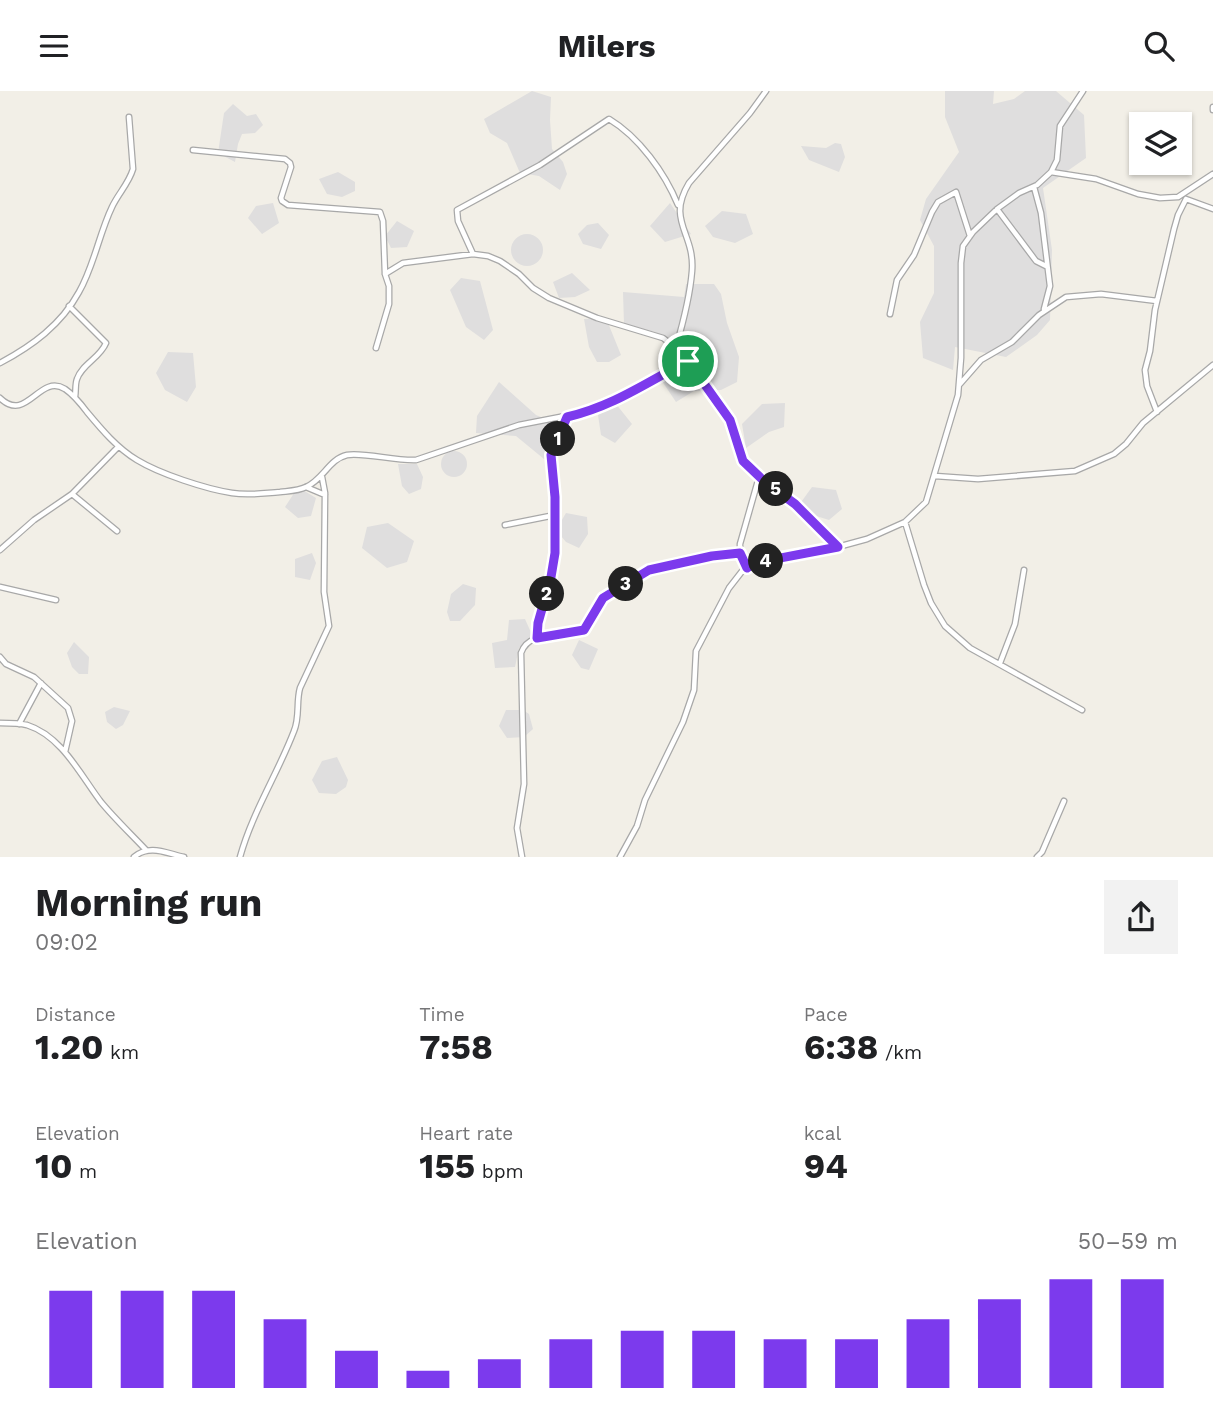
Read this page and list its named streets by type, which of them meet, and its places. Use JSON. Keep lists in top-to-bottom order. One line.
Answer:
{"page":{"header":"Milers","pins":["1","5","4","3","2"],"heading":["Morning run","09:02"],"stats":[["Distance","1.20 km"],["Time","7:58"],["Pace","6:38 /km"],["Elevation","10 m"],["Heart rate","155 bpm"],["kcal","94"]],"chart":["Elevation","50–59 m"]}}
